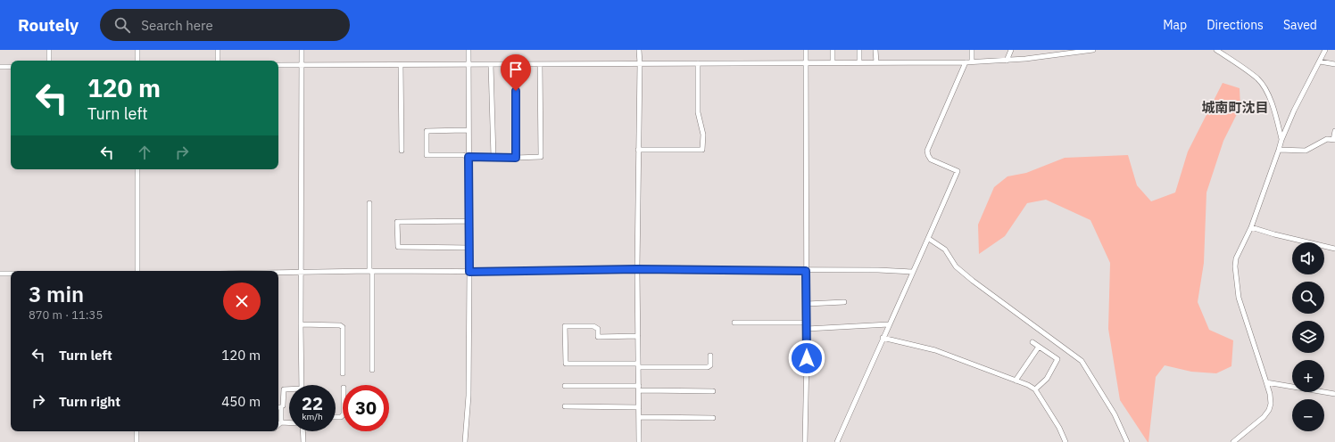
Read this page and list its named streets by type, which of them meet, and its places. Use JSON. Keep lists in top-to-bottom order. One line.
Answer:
{"districts":["城南町沈目"],"page":{"header":"Routely","search":"Search here","nav":["Map","Directions","Saved"],"turn":["120 m","Turn left"],"map_buttons":["+","−"],"heading":["3 min","870 m · 11:35"],"list":[{"name":"Turn left","value":"120 m"},{"name":"Turn right","value":"450 m"}],"speed":"22 km/h","limit":"30"}}
